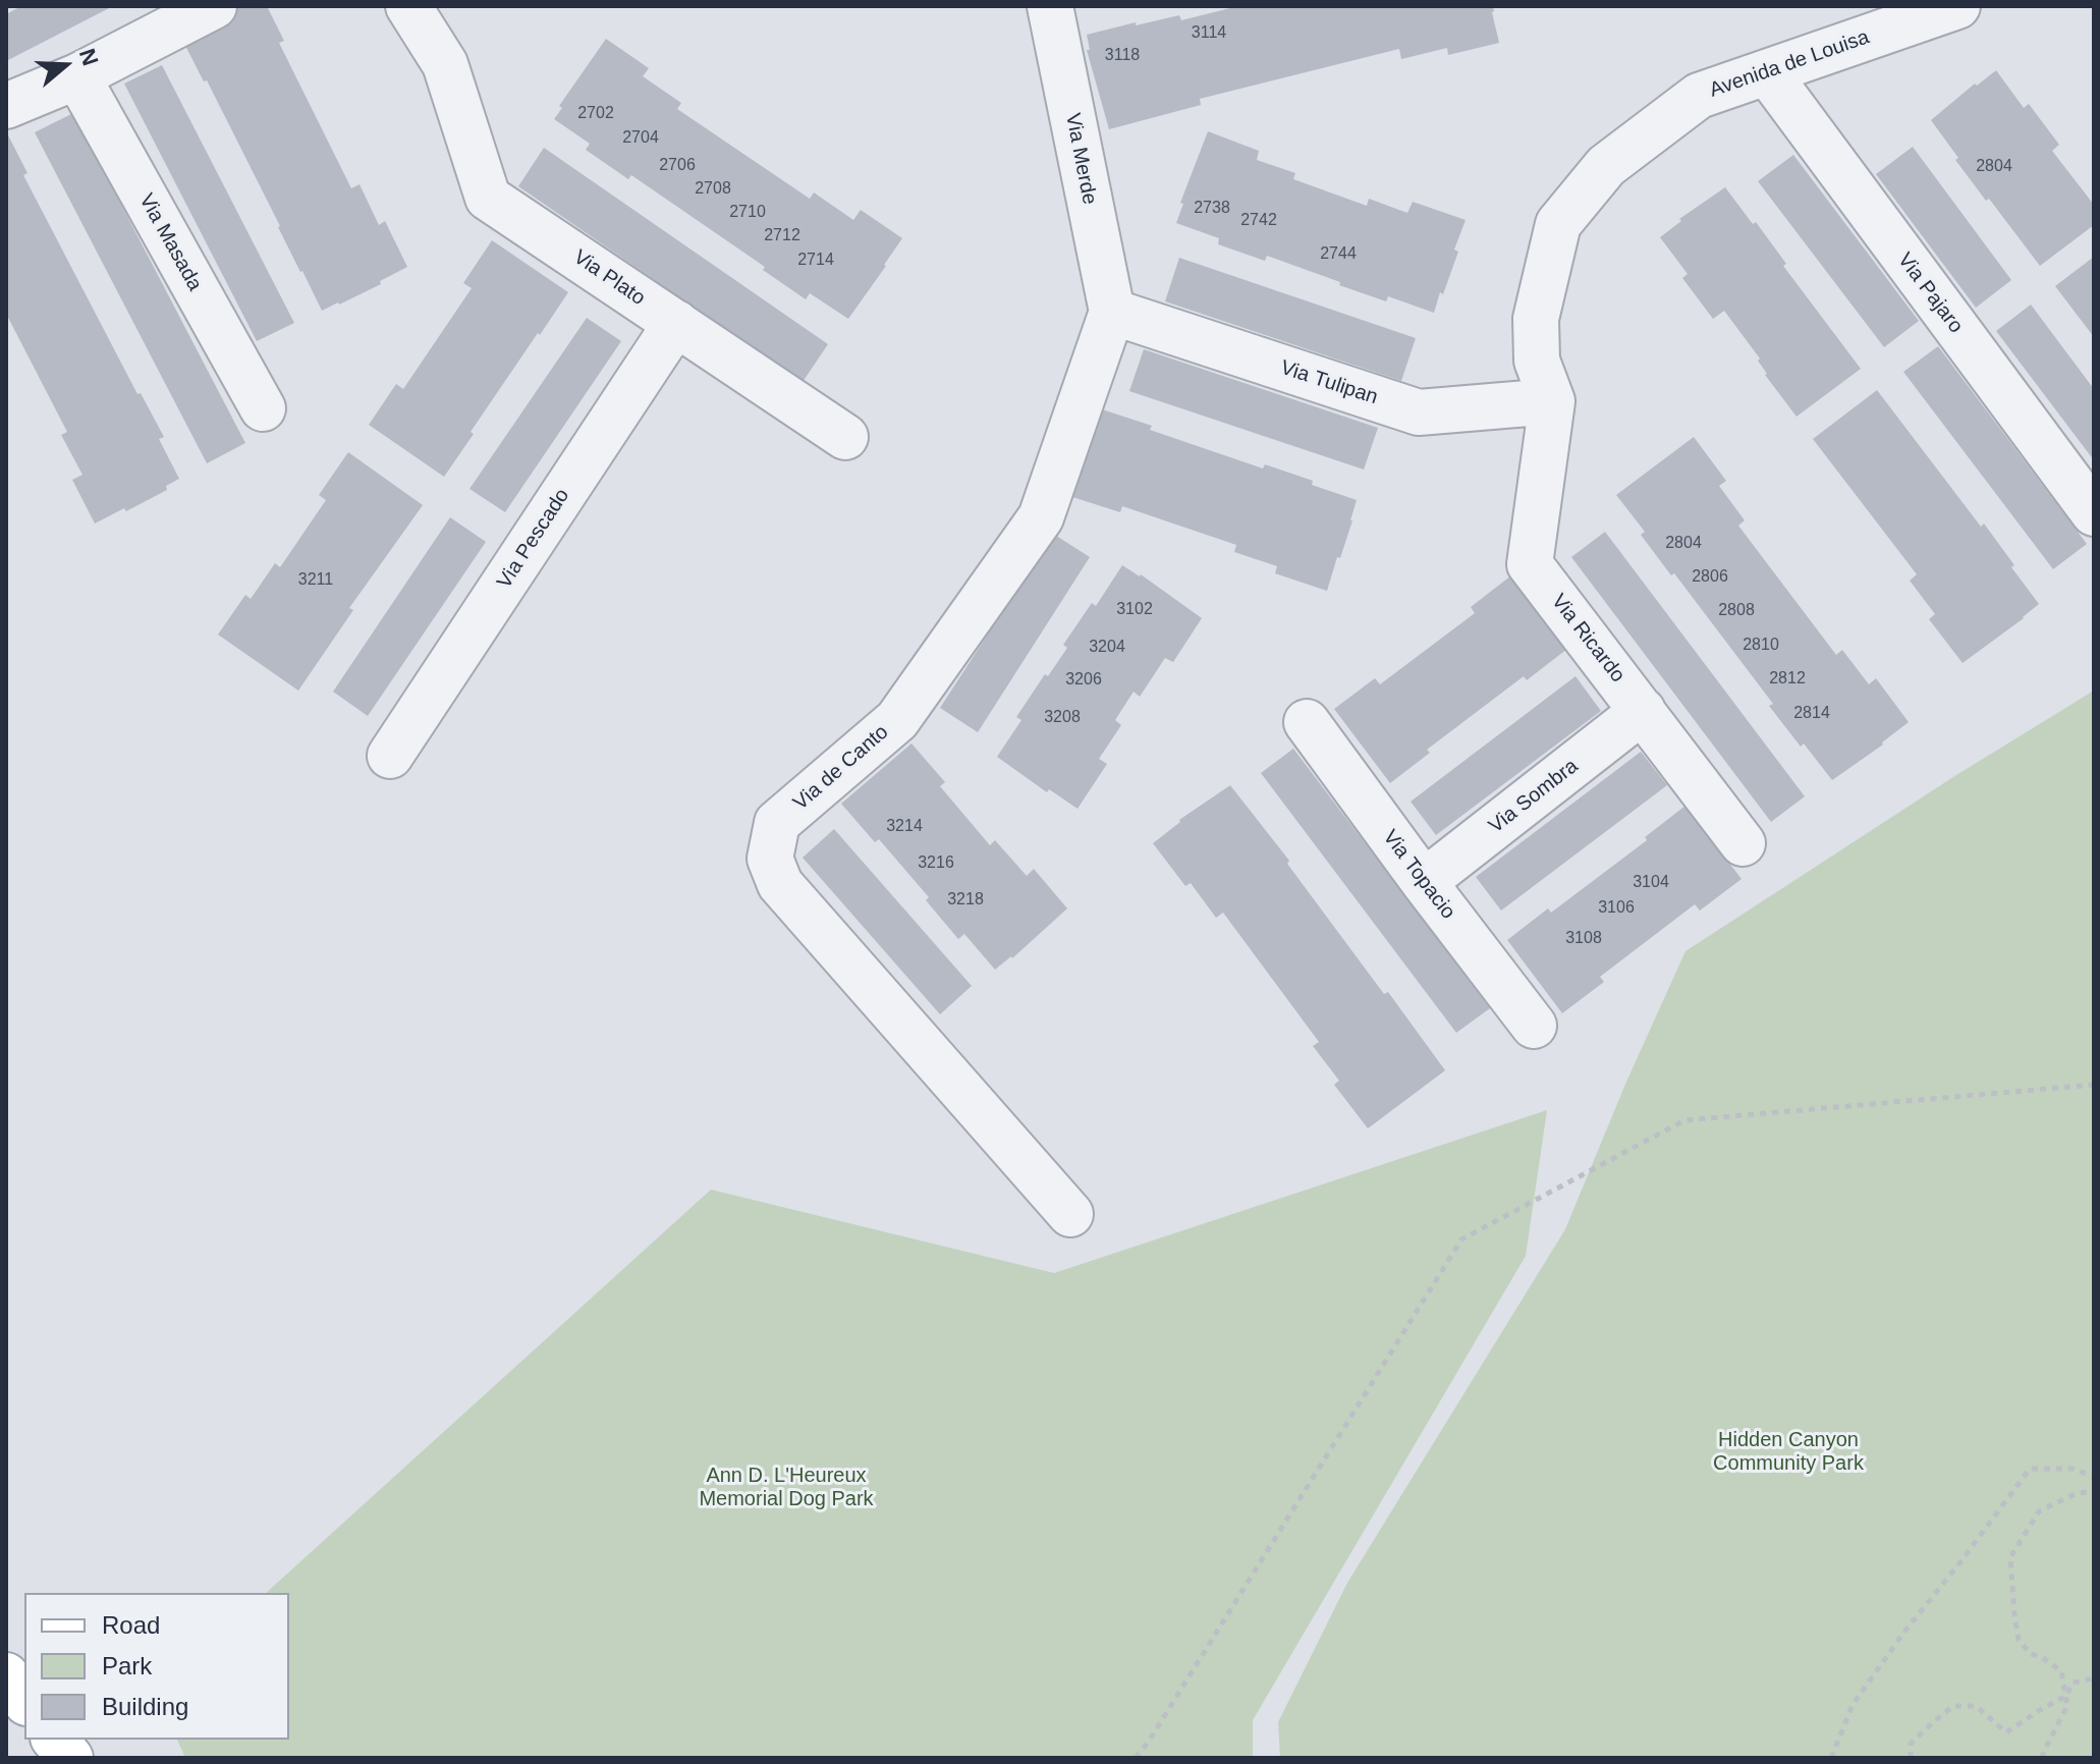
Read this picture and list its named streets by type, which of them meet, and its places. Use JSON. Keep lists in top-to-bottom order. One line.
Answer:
{"streets":{"street":["Avenida de Louisa","Via Merde","Via Masada","Via Plato","Via Pajaro","Via Tulipan","Via Pescado","Via Ricardo","Via de Canto","Via Sombra","Via Topacio"]},"crossings":[["Avenida de Louisa","Via Pajaro"],["Avenida de Louisa","Via Tulipan"],["Avenida de Louisa","Via Ricardo"],["Via Merde","Via Tulipan"],["Via Merde","Via de Canto"],["Via Plato","Via Pescado"],["Via Tulipan","Via Ricardo"],["Via Tulipan","Via de Canto"],["Via Ricardo","Via Sombra"],["Via Sombra","Via Topacio"]],"parks":["Hidden Canyon Community Park","Ann D. L'Heureux Memorial Dog Park"],"house_numbers":["3114","3118","2702","2704","2706","2804","2708","2738","2710","2742","2712","2744","2714","2804","2806","3211","3102","2808","2810","3204","2812","3206","2814","3208","3214","3216","3104","3218","3106","3108"],"legend":["Road","Park","Building"],"north":"right"}
